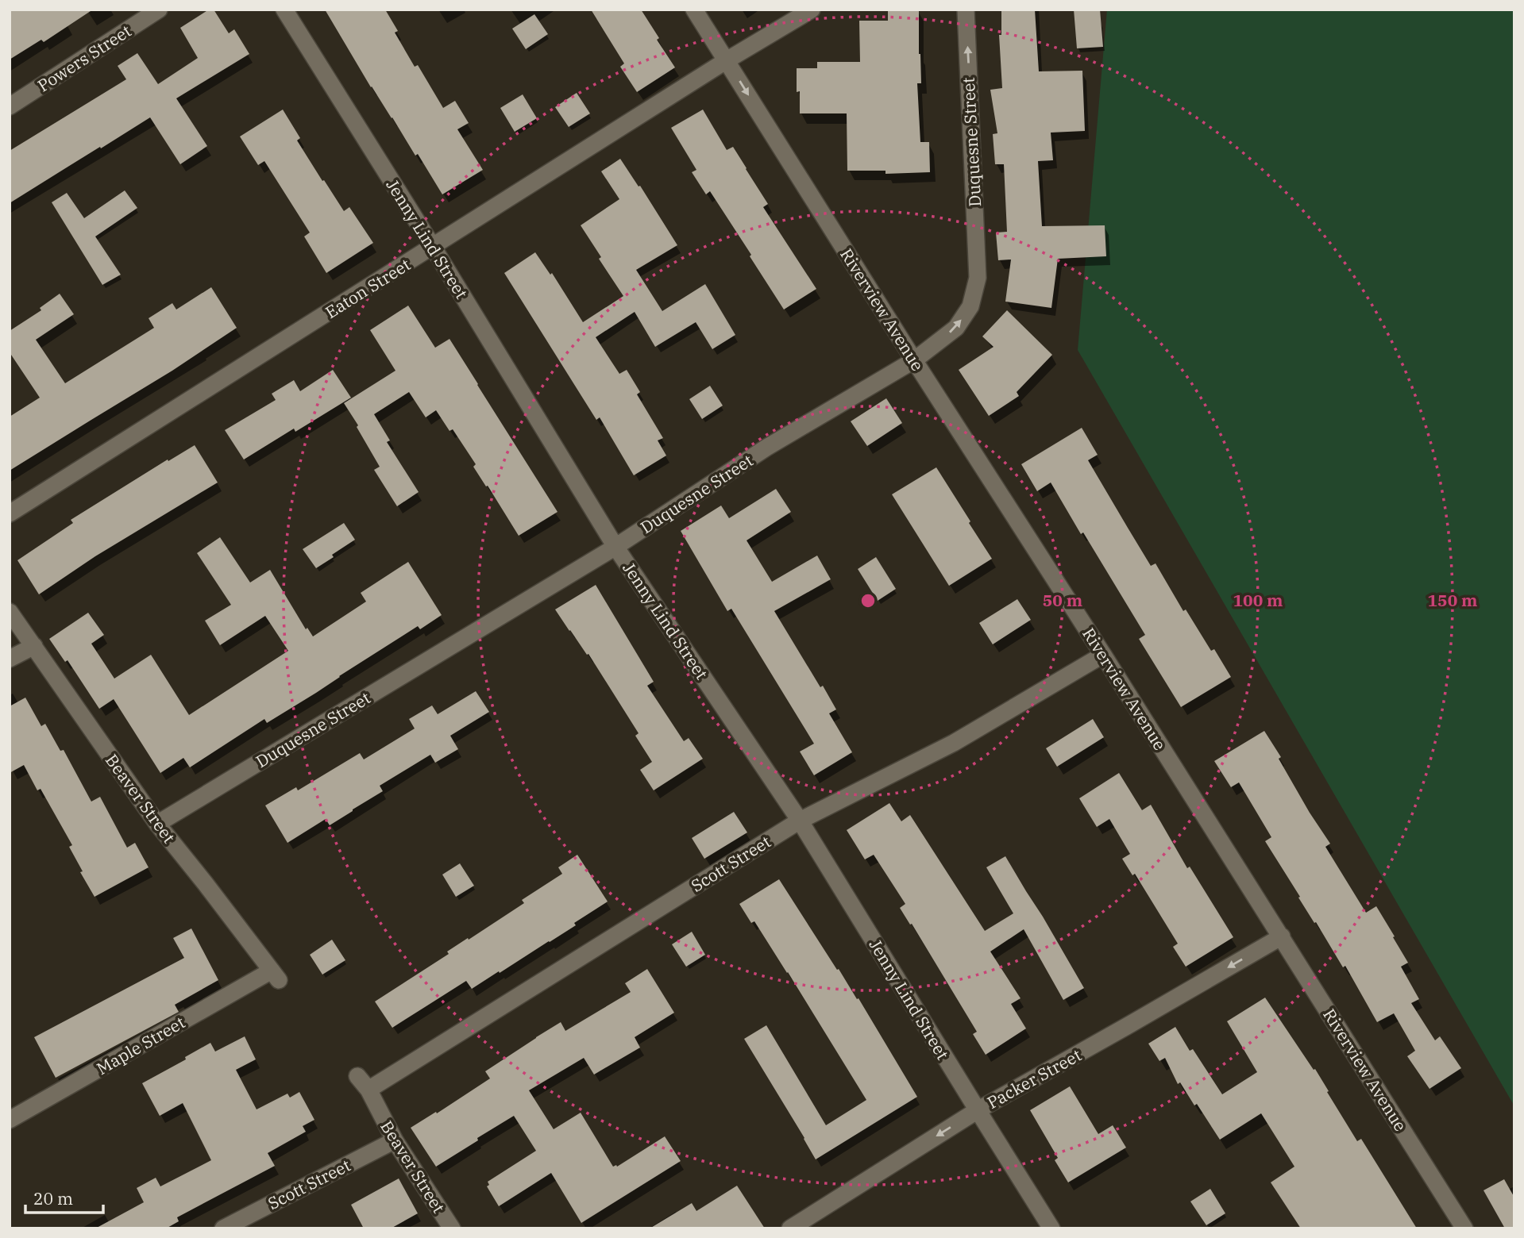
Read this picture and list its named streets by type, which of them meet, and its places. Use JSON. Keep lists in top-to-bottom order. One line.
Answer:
{"streets":{"street":["Powers Street","Duquesne Street","Jenny Lind Street","Eaton Street","Riverview Avenue","Beaver Street","Scott Street","Maple Street","Packer Street"]},"crossings":[["Duquesne Street","Jenny Lind Street"],["Duquesne Street","Riverview Avenue"],["Duquesne Street","Beaver Street"],["Jenny Lind Street","Eaton Street"],["Jenny Lind Street","Scott Street"],["Jenny Lind Street","Packer Street"],["Eaton Street","Riverview Avenue"],["Riverview Avenue","Scott Street"],["Riverview Avenue","Packer Street"],["Beaver Street","Scott Street"],["Beaver Street","Maple Street"]],"one_way":["Packer Street"],"scale_bar":"20 m","rings":["50 m","100 m","150 m"]}
